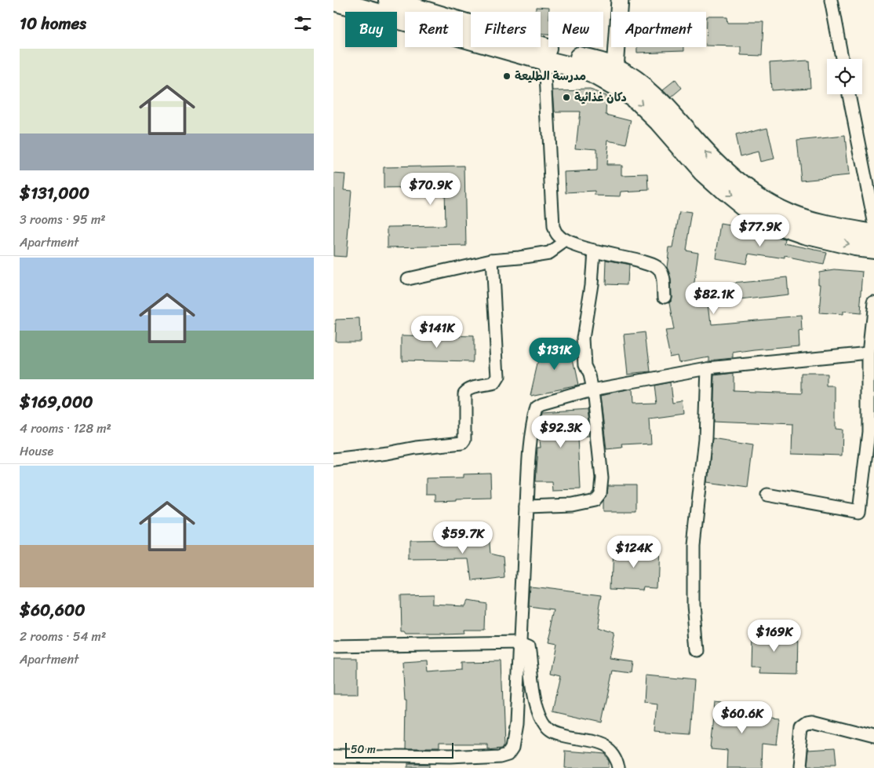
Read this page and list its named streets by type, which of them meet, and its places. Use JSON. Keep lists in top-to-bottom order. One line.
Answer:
{"places":["مدرسة الطليعة","دكان غذائية"],"scale_bar":"50 m","page":{"heading":"10 homes","chip":["Buy","Rent","Filters","New","Apartment"],"list":[{"name":"$131,000","note":"3 rooms · 95 m² · Apartment"},{"name":"$169,000","note":"4 rooms · 128 m² · House"},{"name":"$60,600","note":"2 rooms · 54 m² · Apartment"}],"price":["$70.9K","$77.9K","$82.1K","$141K","$131K","$92.3K","$59.7K","$124K","$169K","$60.6K"],"scale":"50 m"}}
